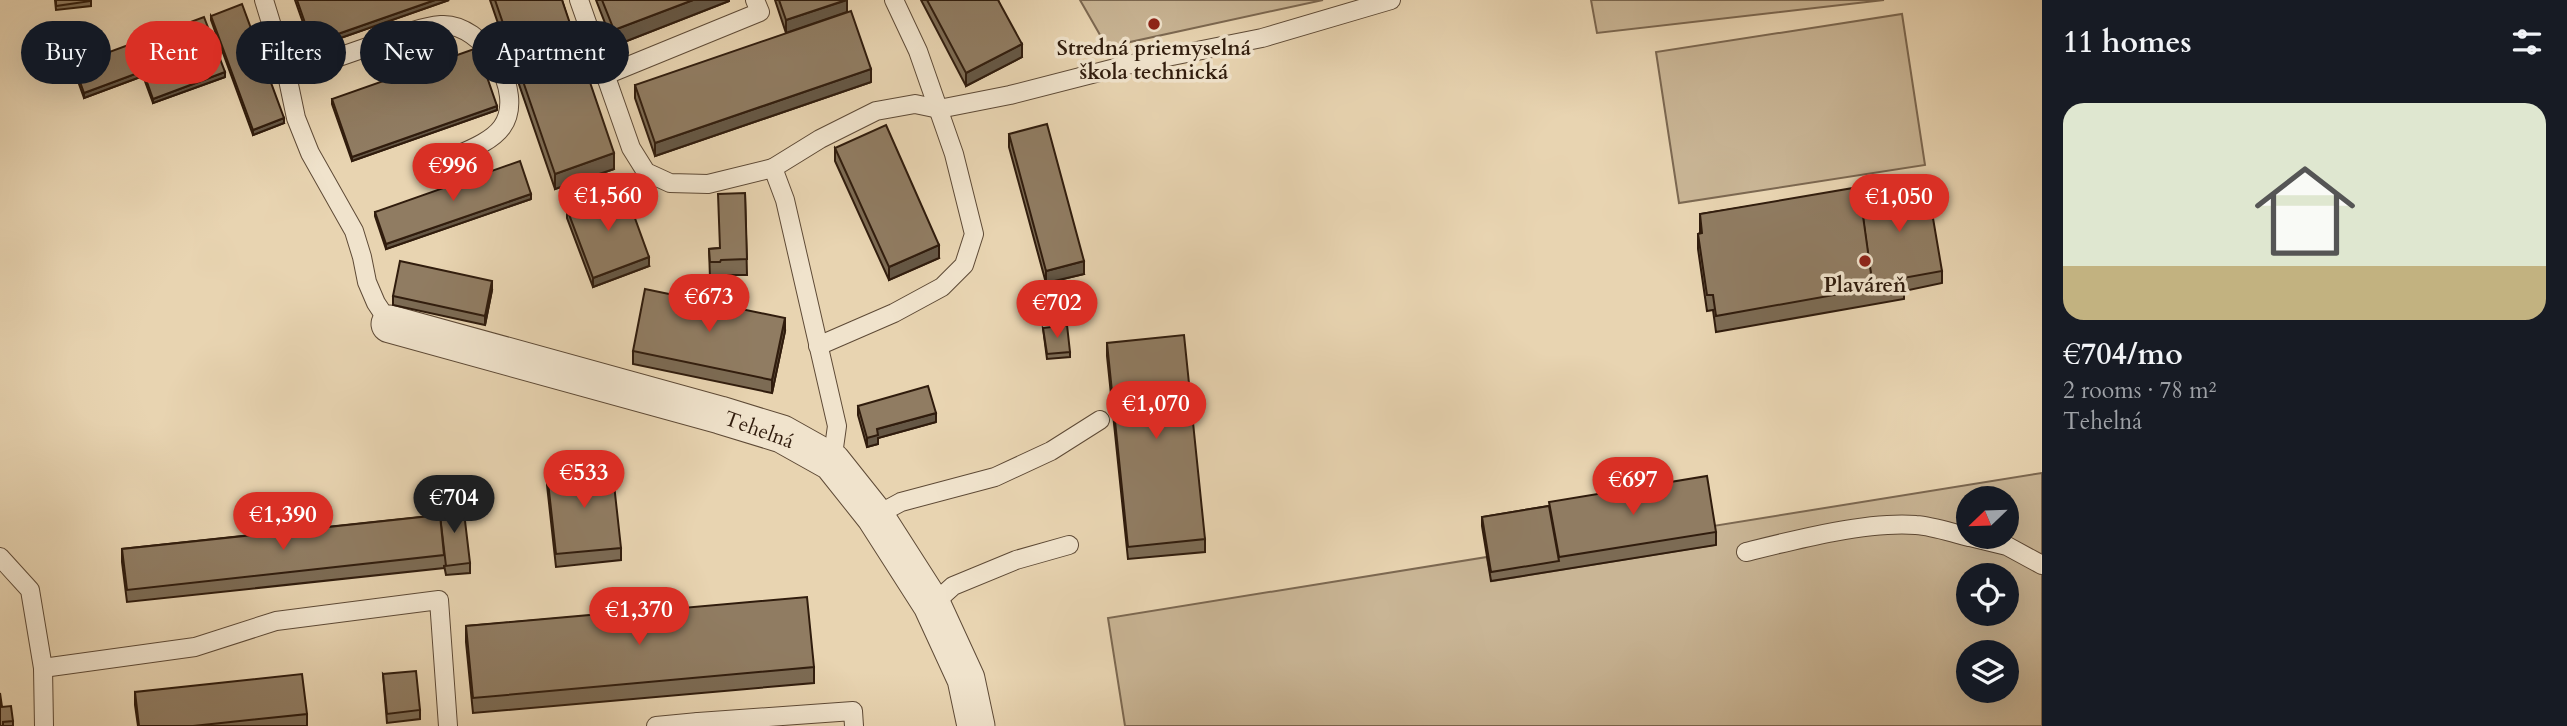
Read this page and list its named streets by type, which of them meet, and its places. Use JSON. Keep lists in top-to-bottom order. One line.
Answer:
{"streets":{"street":["Tehelná"]},"places":["Stredná priemyselná škola technická","Plaváreň"],"north":"bottom left","page":{"heading":"11 homes","chip":["Buy","Rent","Filters","New","Apartment"],"list":[{"name":"€704/mo","note":"2 rooms · 78 m² · Tehelná"}],"price":["€996","€1,560","€1,050","€673","€702","€1,070","€533","€697","€704","€1,390","€1,370"]}}
